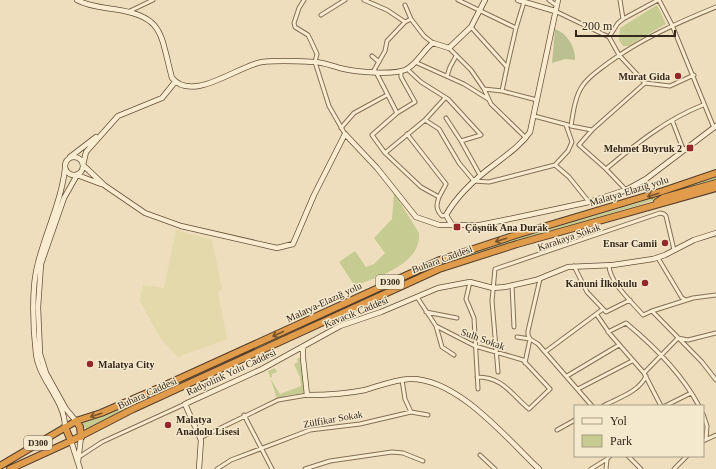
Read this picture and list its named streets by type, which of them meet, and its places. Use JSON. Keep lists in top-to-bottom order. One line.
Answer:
{"streets":{"highway":["Malatya-Elazığ yolu","Buhara Caddesi","D300"],"street":["Karakaya Sokak","Kavacık Caddesi","Sulh Sokak","Radyolink Yolu Caddesi","Zülfikar Sokak"]},"crossings":[["Karakaya Sokak","Kavacık Caddesi"],["Buhara Caddesi","D300"],["Kavacık Caddesi","Sulh Sokak"],["Kavacık Caddesi","Radyolink Yolu Caddesi"]],"one_way":["Malatya-Elazığ yolu"],"places":{"other":["Murat Gida","Ensar Camii","Kanuni İlkokulu","Malatya City","Malatya Anadolu Lisesi"],"transit":["Mehmet Buyruk 2","Çöşnük Ana Durak"]},"legend":["Yol","Park"],"scale_bar":"200 m"}
